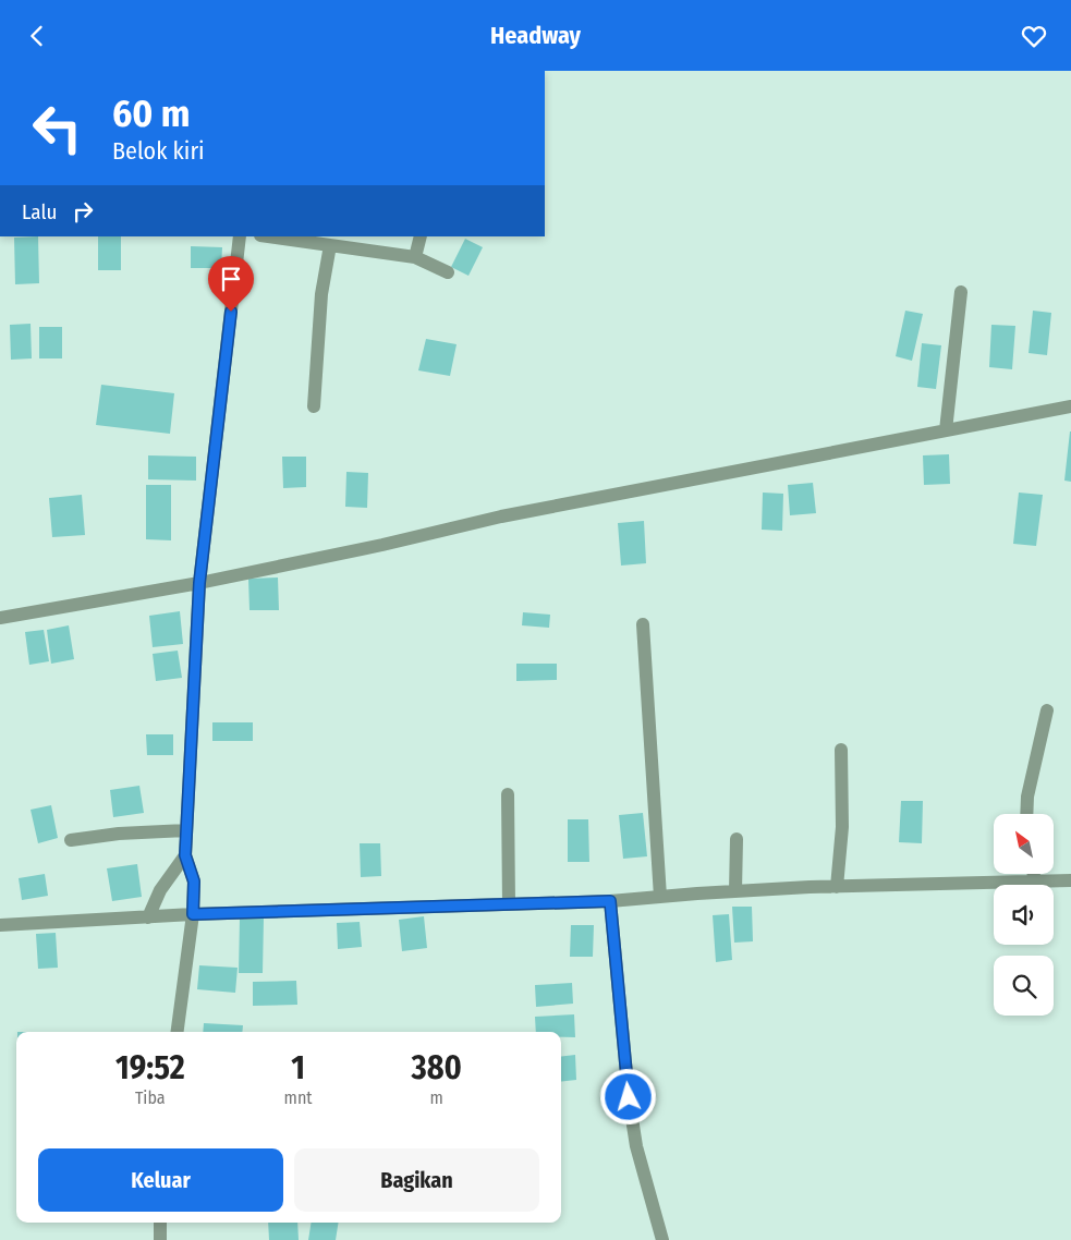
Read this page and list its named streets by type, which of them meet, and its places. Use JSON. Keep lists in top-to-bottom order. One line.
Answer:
{"north":"top left","page":{"header":"Headway","turn":["60 m","Belok kiri"],"then":"Lalu","eta":["19:52","Tiba","1","mnt","380","m"],"buttons":["Keluar","Bagikan"]}}
